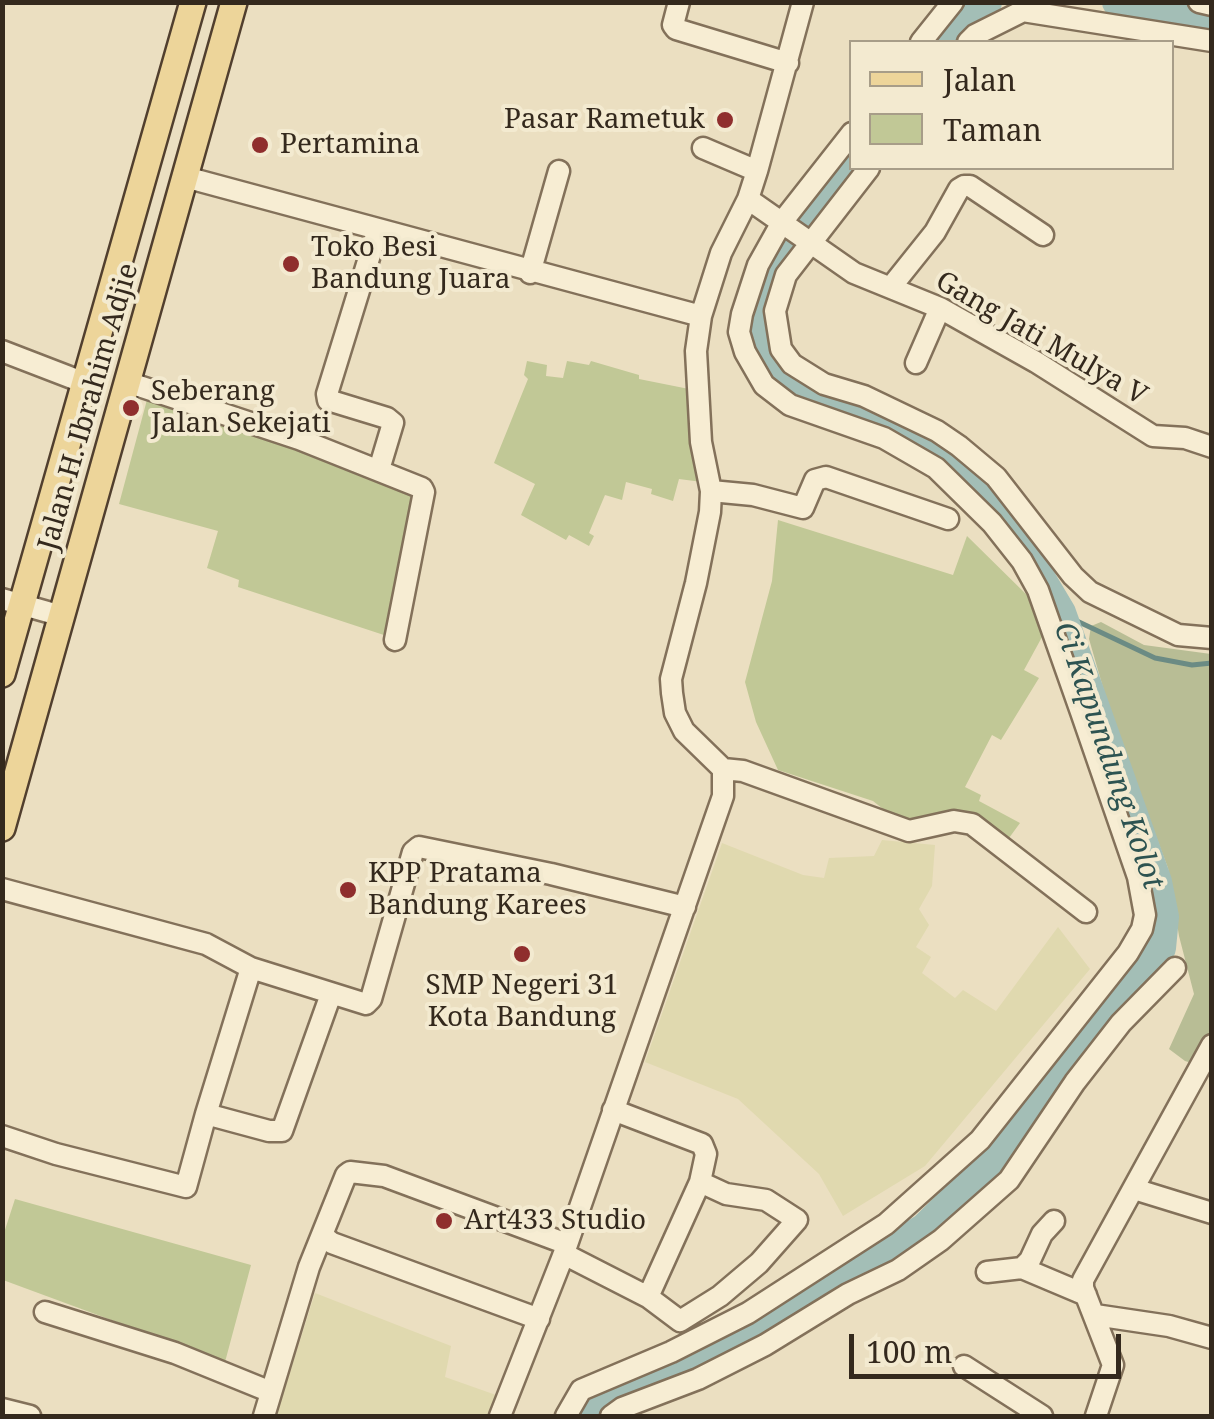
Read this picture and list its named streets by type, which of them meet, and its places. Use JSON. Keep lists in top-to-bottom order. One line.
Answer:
{"streets":{"main road":["Jalan H. Ibrahim Adjie"],"street":["Gang Jati Mulya V"]},"water":["Ci Kapundung Kolot"],"places":["Pasar Rametuk","Pertamina","Toko Besi Bandung Juara","Seberang Jalan Sekejati","KPP Pratama Bandung Karees","SMP Negeri 31 Kota Bandung","Art433 Studio"],"legend":["Jalan","Taman"],"scale_bar":"100 m"}
